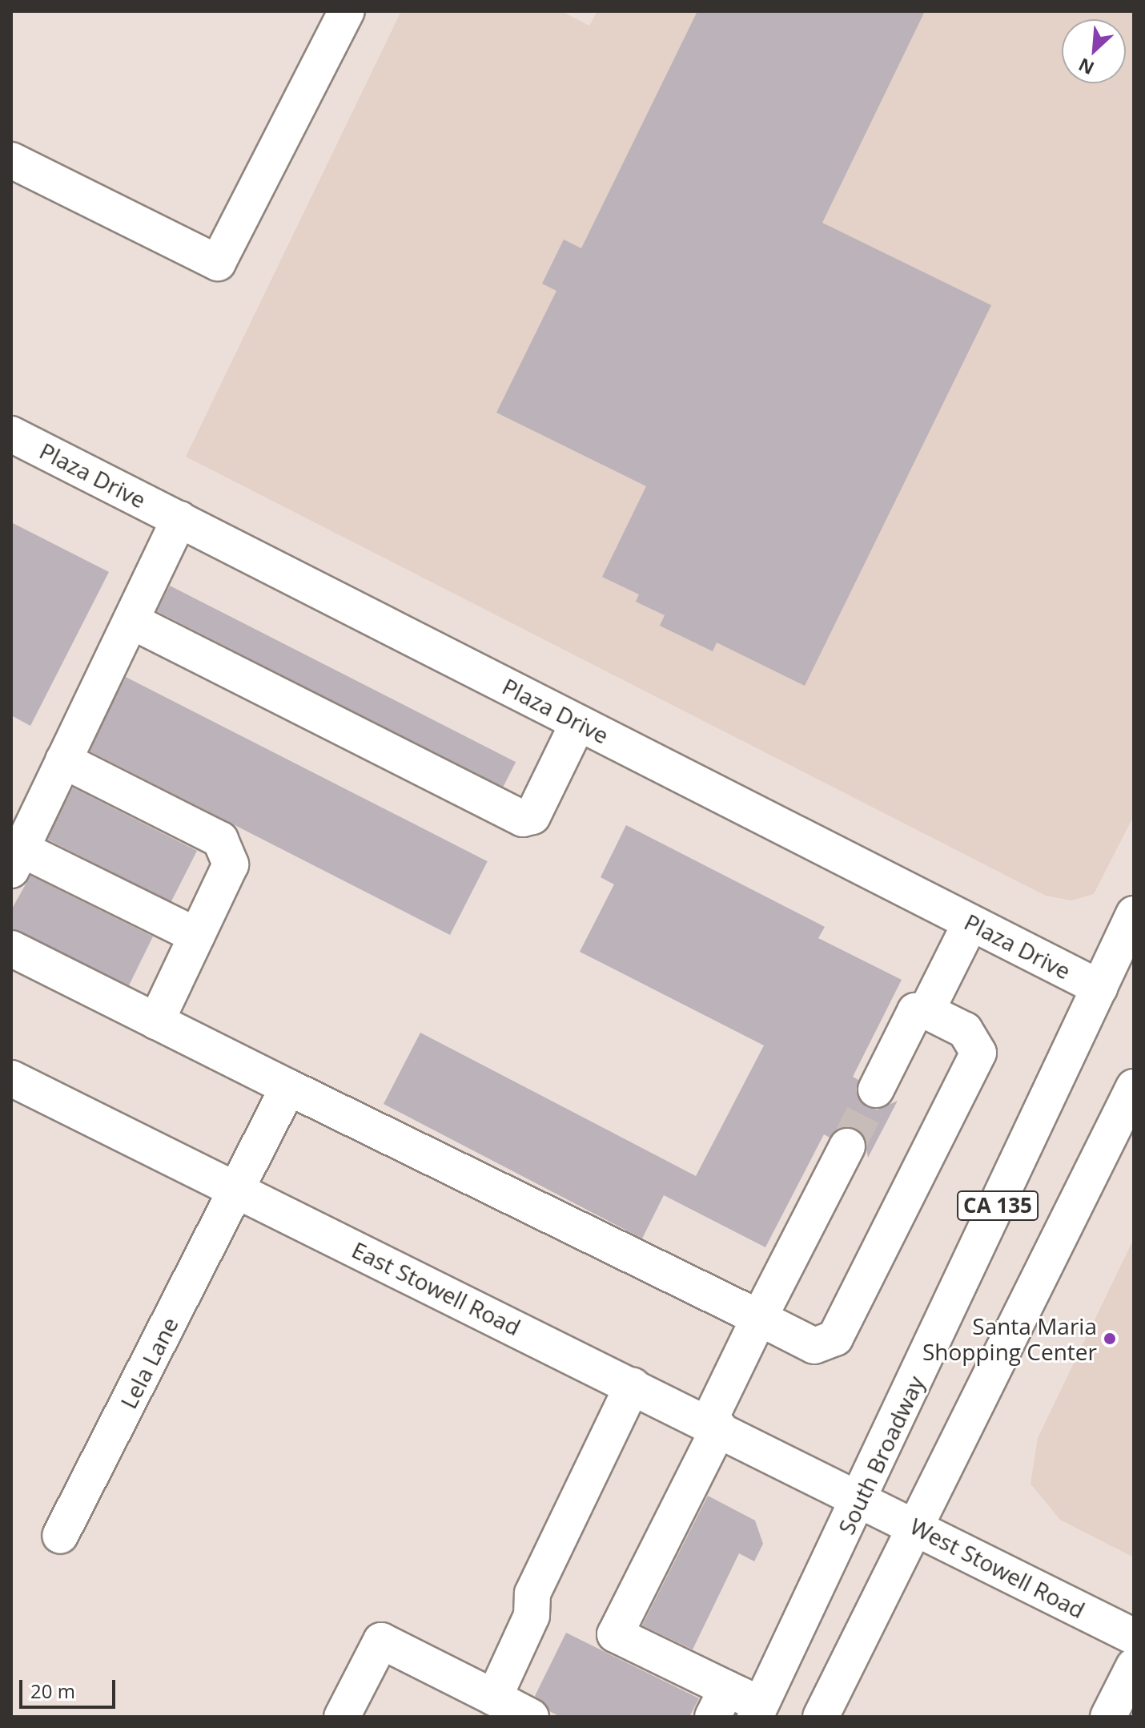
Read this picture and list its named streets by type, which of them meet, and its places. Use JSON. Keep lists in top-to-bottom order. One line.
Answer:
{"streets":{"main road":["Plaza Drive","CA 135","East Stowell Road","Lela Lane","South Broadway","West Stowell Road"]},"crossings":[["Plaza Drive","South Broadway"],["CA 135","West Stowell Road"],["East Stowell Road","Lela Lane"],["East Stowell Road","South Broadway"],["East Stowell Road","West Stowell Road"],["South Broadway","West Stowell Road"]],"places":["Santa Maria Shopping Center"],"scale_bar":"20 m","north":"bottom left"}
